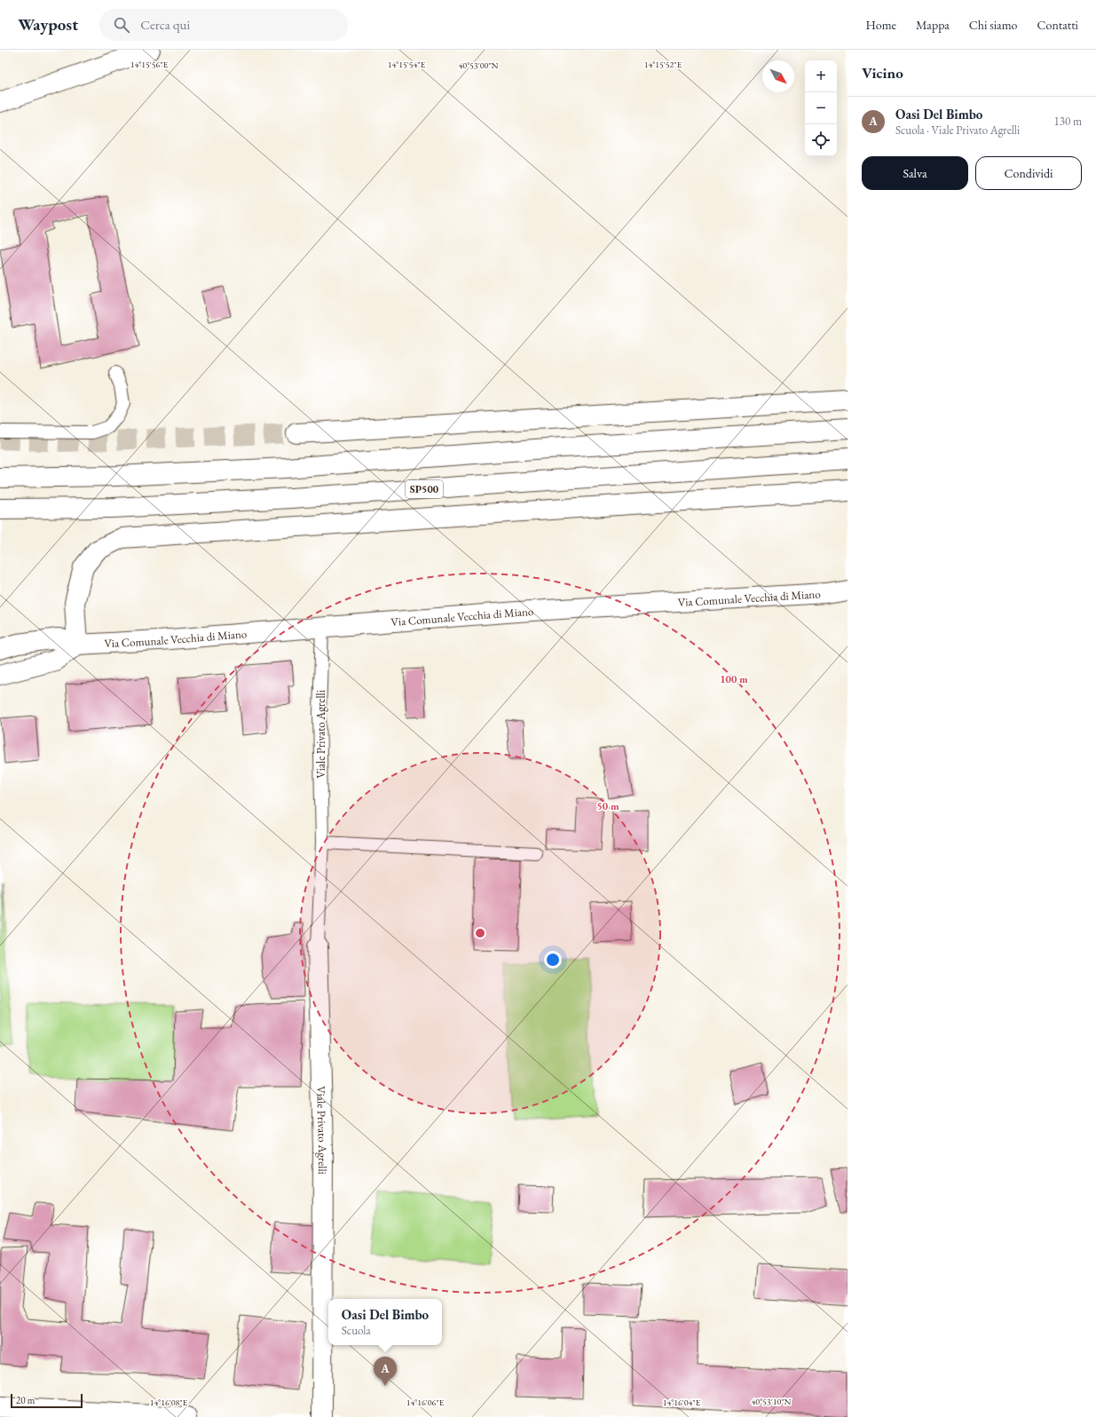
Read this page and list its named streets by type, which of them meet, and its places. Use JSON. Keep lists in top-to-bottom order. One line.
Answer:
{"streets":{"main road":["SP500","Via Comunale Vecchia di Miano","Viale Privato Agrelli"]},"crossings":[["Via Comunale Vecchia di Miano","Viale Privato Agrelli"]],"scale_bar":"20 m","north":"bottom right","page":{"header":"Waypost","search":"Cerca qui","nav":["Home","Mappa","Chi siamo","Contatti"],"heading":"Vicino","map_buttons":["+","−"],"list":[{"mark":"A","name":"Oasi Del Bimbo","note":"Scuola · Viale Privato Agrelli","value":"130 m"}],"buttons":["Salva","Condividi"],"popup":["Oasi Del Bimbo","Scuola"],"pins":"A","scale":"20 m"},"coordinates":["14°15'56\"E","14°15'54\"E","14°15'52\"E","40°53'00\"N","40°53'10\"N","14°16'08\"E","14°16'06\"E","14°16'04\"E"],"rings":["100 m","50 m"]}
